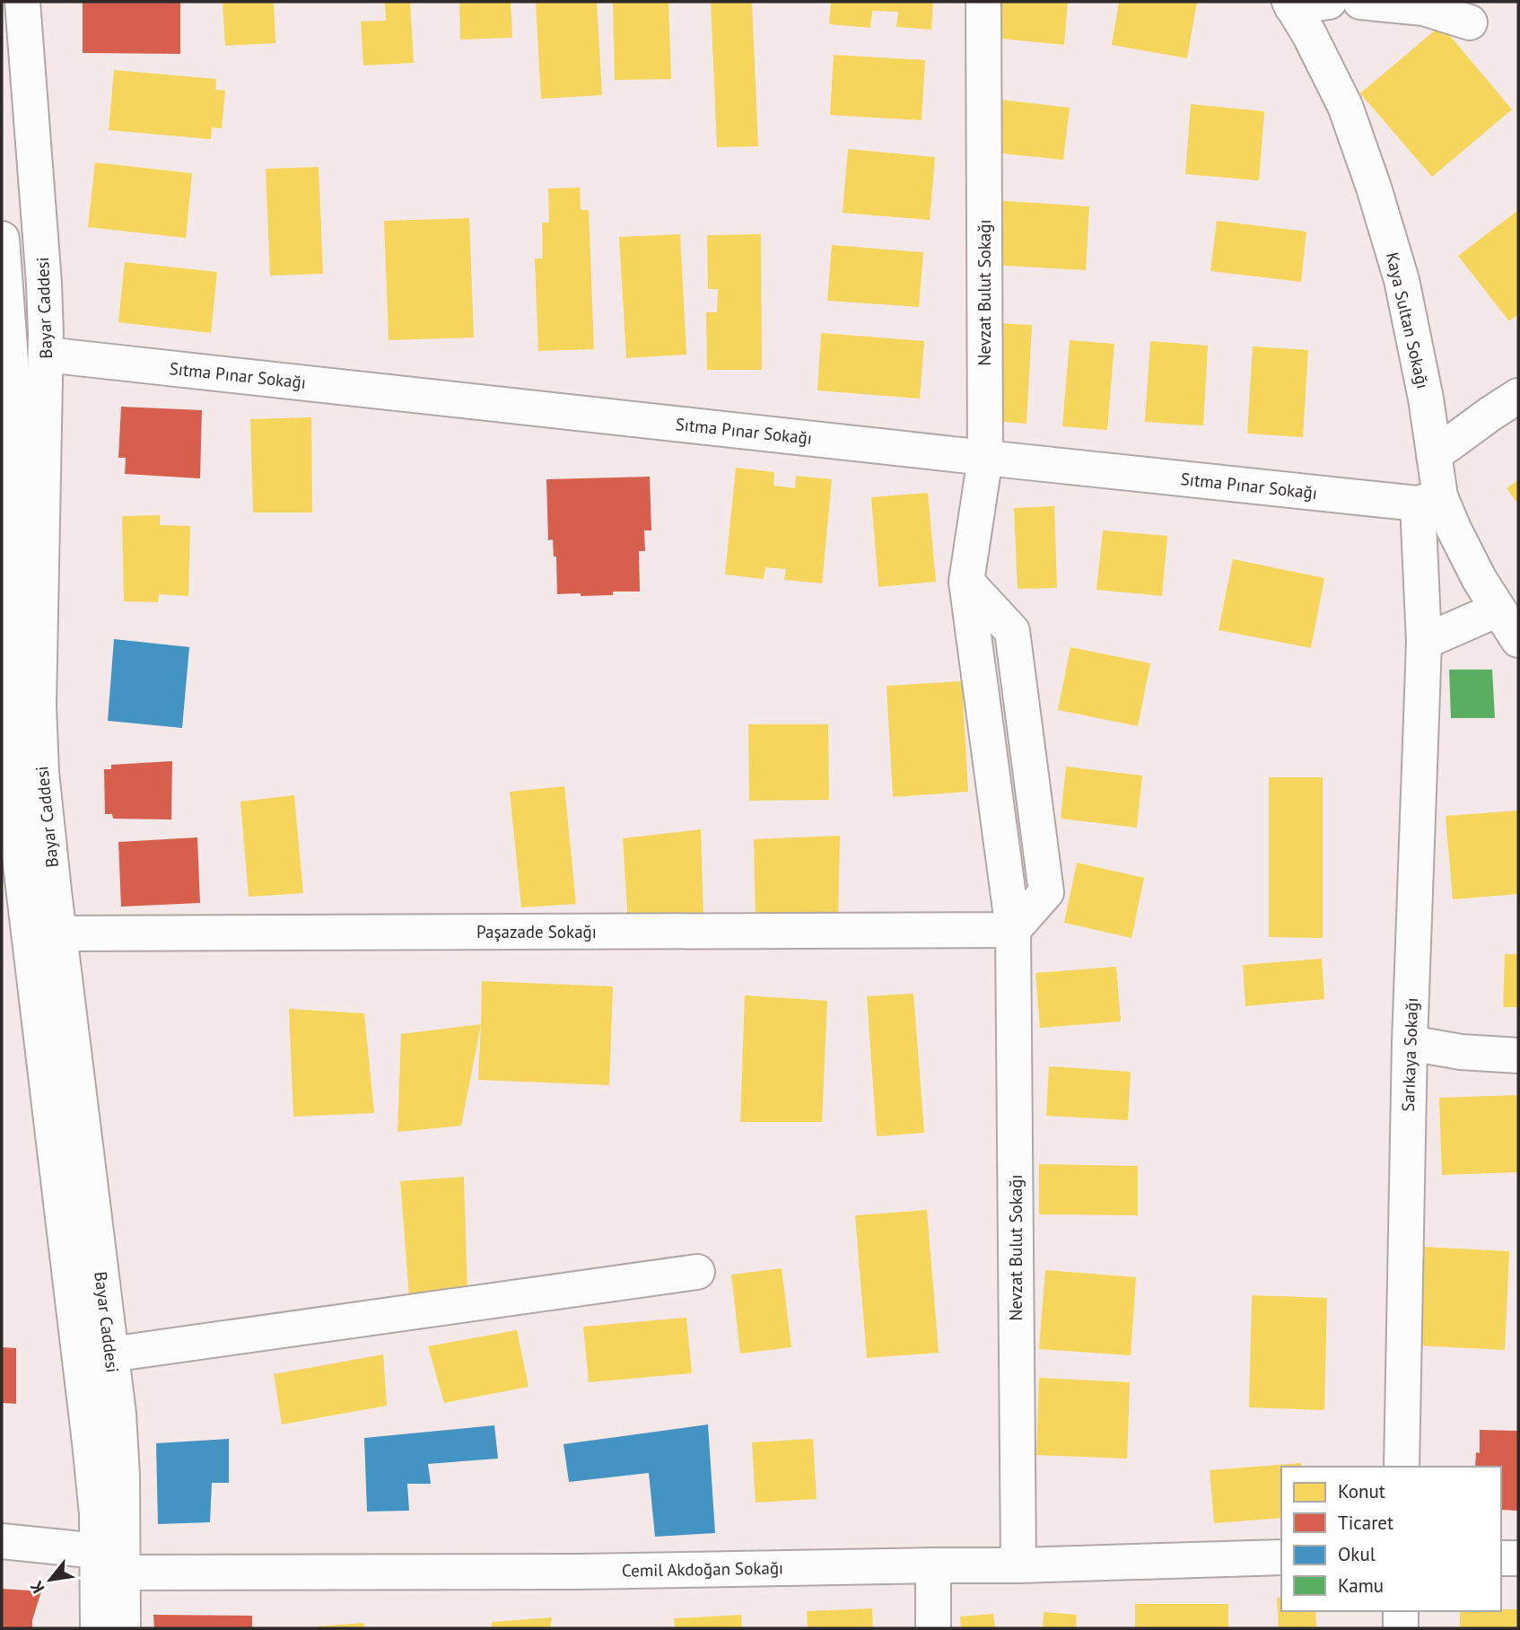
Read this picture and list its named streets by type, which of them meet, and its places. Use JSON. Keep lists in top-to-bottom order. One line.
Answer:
{"streets":{"street":["Nevzat Bulut Sokağı","Bayar Caddesi","Kaya Sultan Sokağı","Sıtma Pınar Sokağı","Paşazade Sokağı","Sarıkaya Sokağı","Cemil Akdoğan Sokağı"]},"crossings":[["Nevzat Bulut Sokağı","Sıtma Pınar Sokağı"],["Nevzat Bulut Sokağı","Paşazade Sokağı"],["Nevzat Bulut Sokağı","Cemil Akdoğan Sokağı"],["Bayar Caddesi","Sıtma Pınar Sokağı"],["Bayar Caddesi","Paşazade Sokağı"],["Bayar Caddesi","Cemil Akdoğan Sokağı"],["Kaya Sultan Sokağı","Sıtma Pınar Sokağı"],["Kaya Sultan Sokağı","Sarıkaya Sokağı"],["Sıtma Pınar Sokağı","Sarıkaya Sokağı"]],"legend":["Konut","Ticaret","Okul","Kamu"],"north":"bottom left"}
